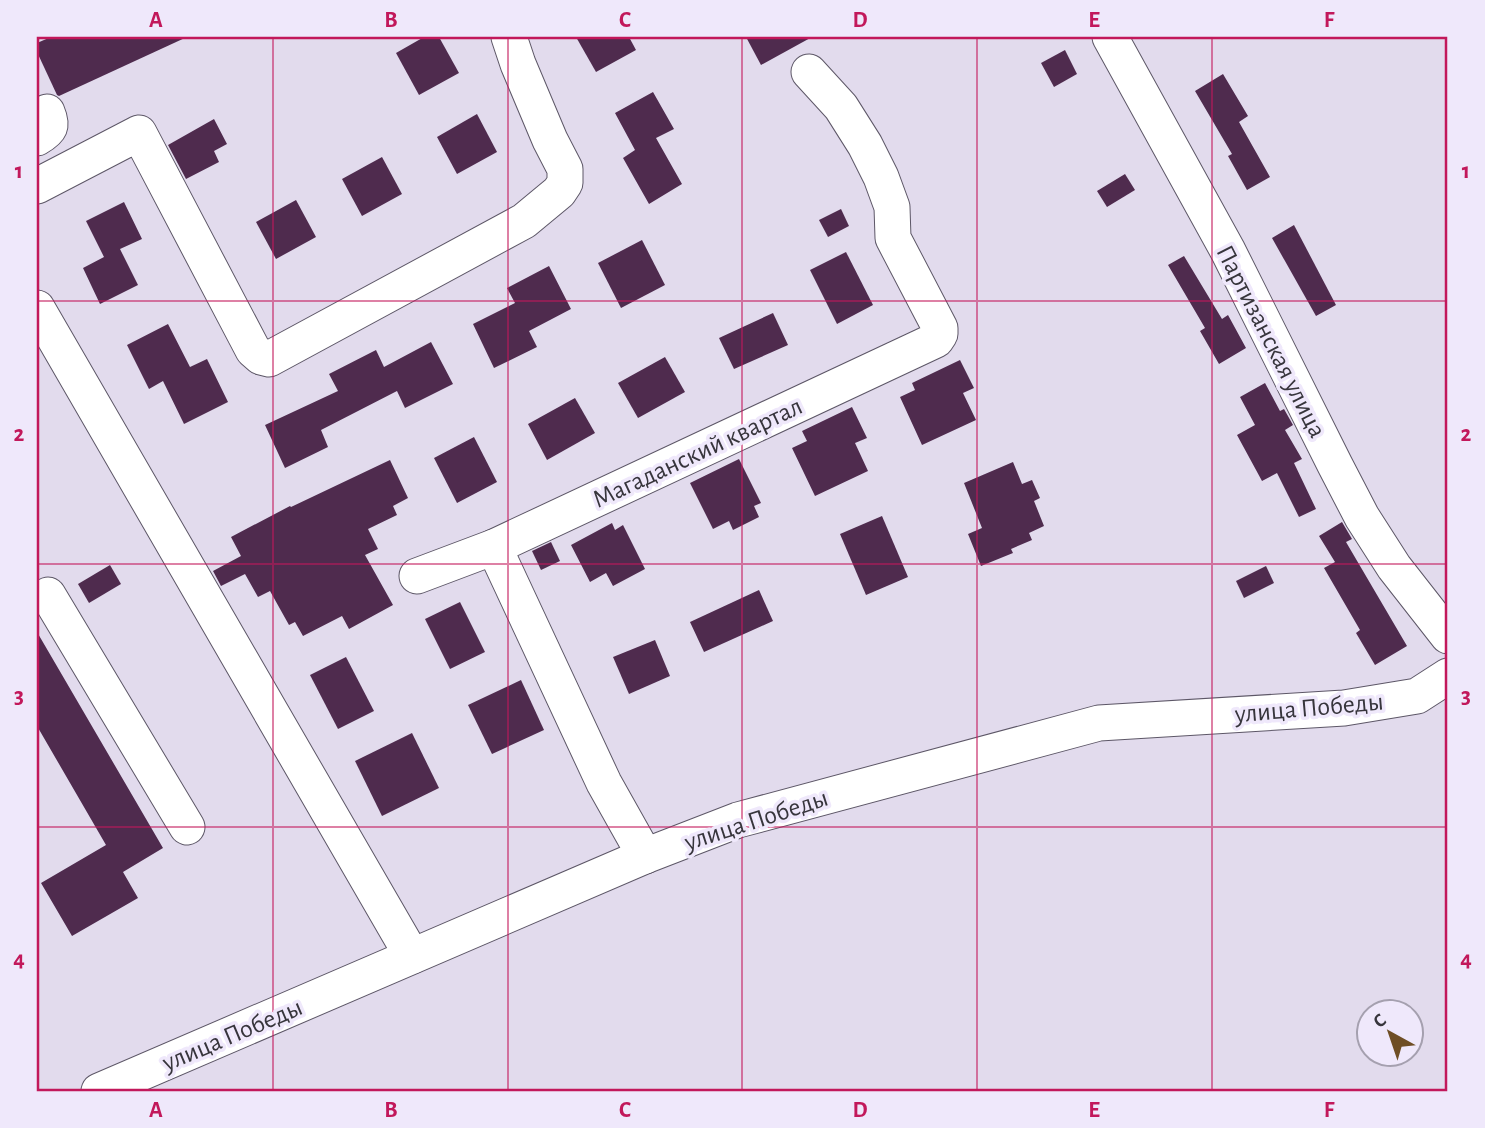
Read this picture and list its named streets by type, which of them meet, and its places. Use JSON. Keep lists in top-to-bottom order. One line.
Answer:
{"streets":{"street":["Партизанская улица","Магаданский квартал","улица Победы"]},"north":"top left","grid":{"columns":["A","B","C","D","E","F"],"rows":["1","2","3","4"]}}
